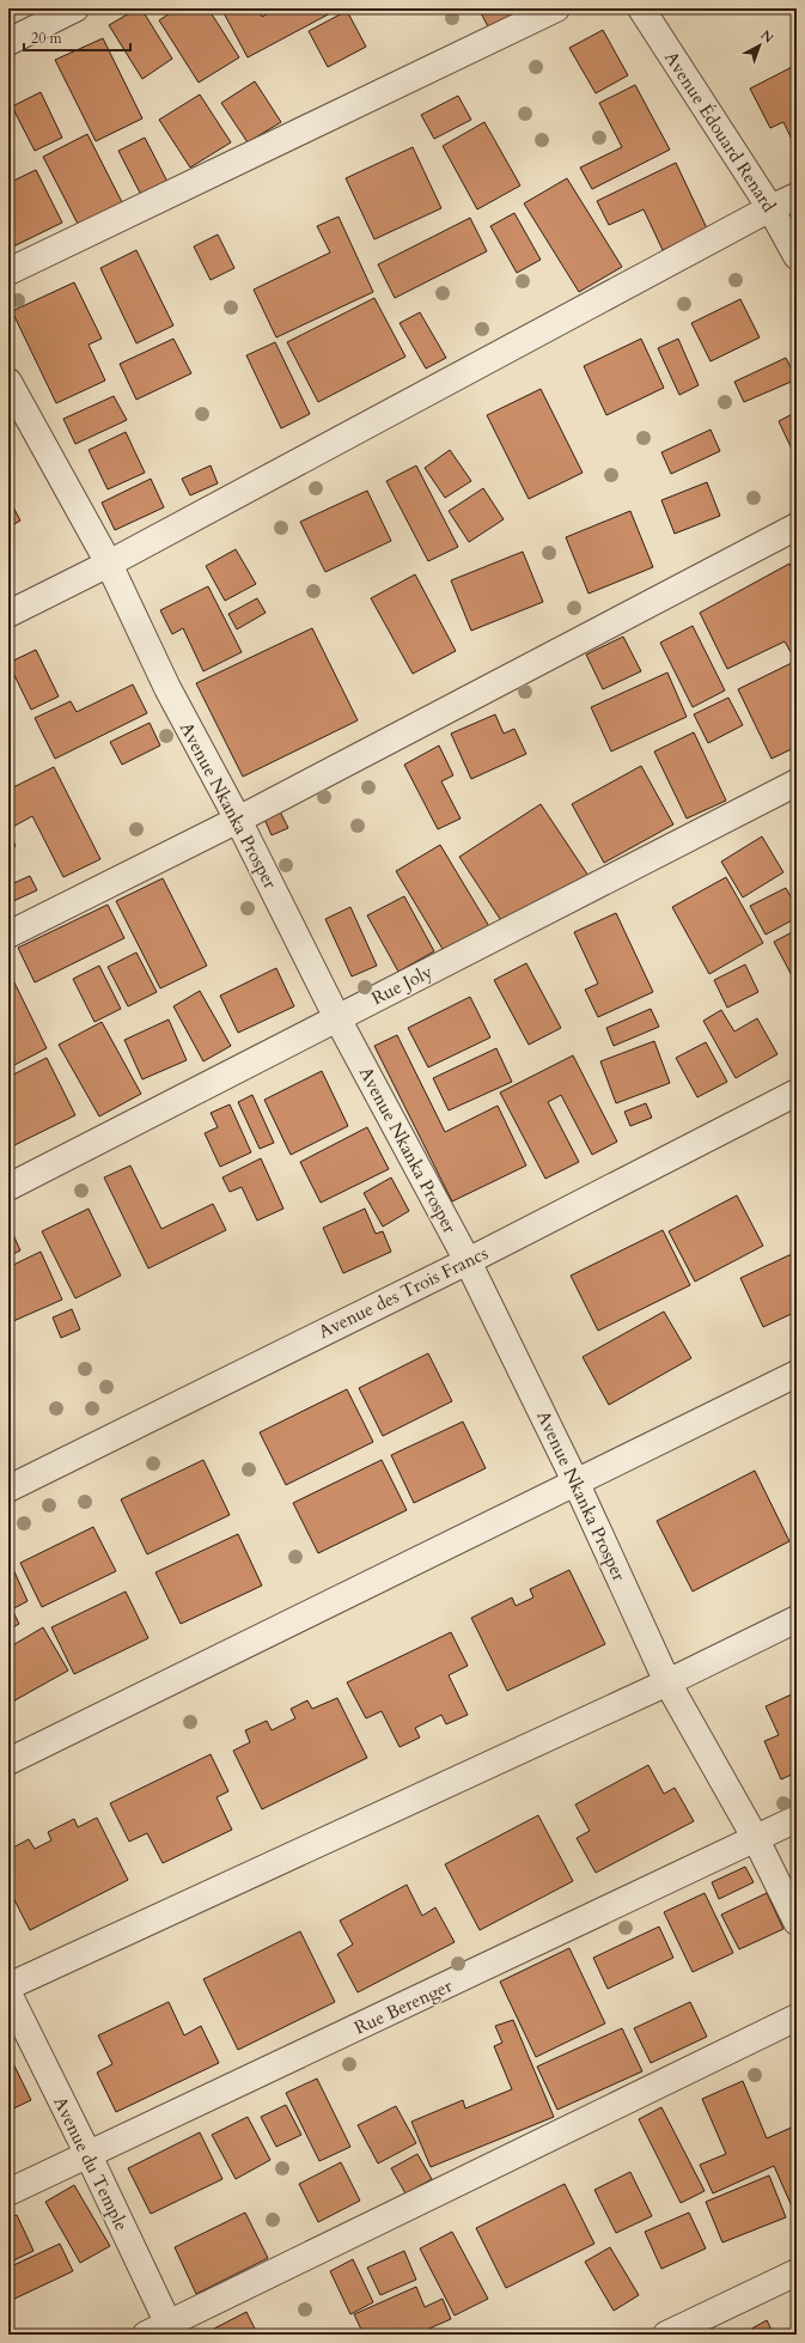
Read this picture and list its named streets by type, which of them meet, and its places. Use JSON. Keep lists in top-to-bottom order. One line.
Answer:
{"streets":{"street":["Avenue Édouard Renard","Avenue Nkanka Prosper","Rue Joly","Avenue des Trois Francs","Rue Berenger","Avenue du Temple"]},"crossings":[["Avenue Nkanka Prosper","Rue Joly"],["Avenue Nkanka Prosper","Avenue des Trois Francs"],["Avenue Nkanka Prosper","Rue Berenger"],["Rue Berenger","Avenue du Temple"]],"scale_bar":"20 m","north":"top right"}
